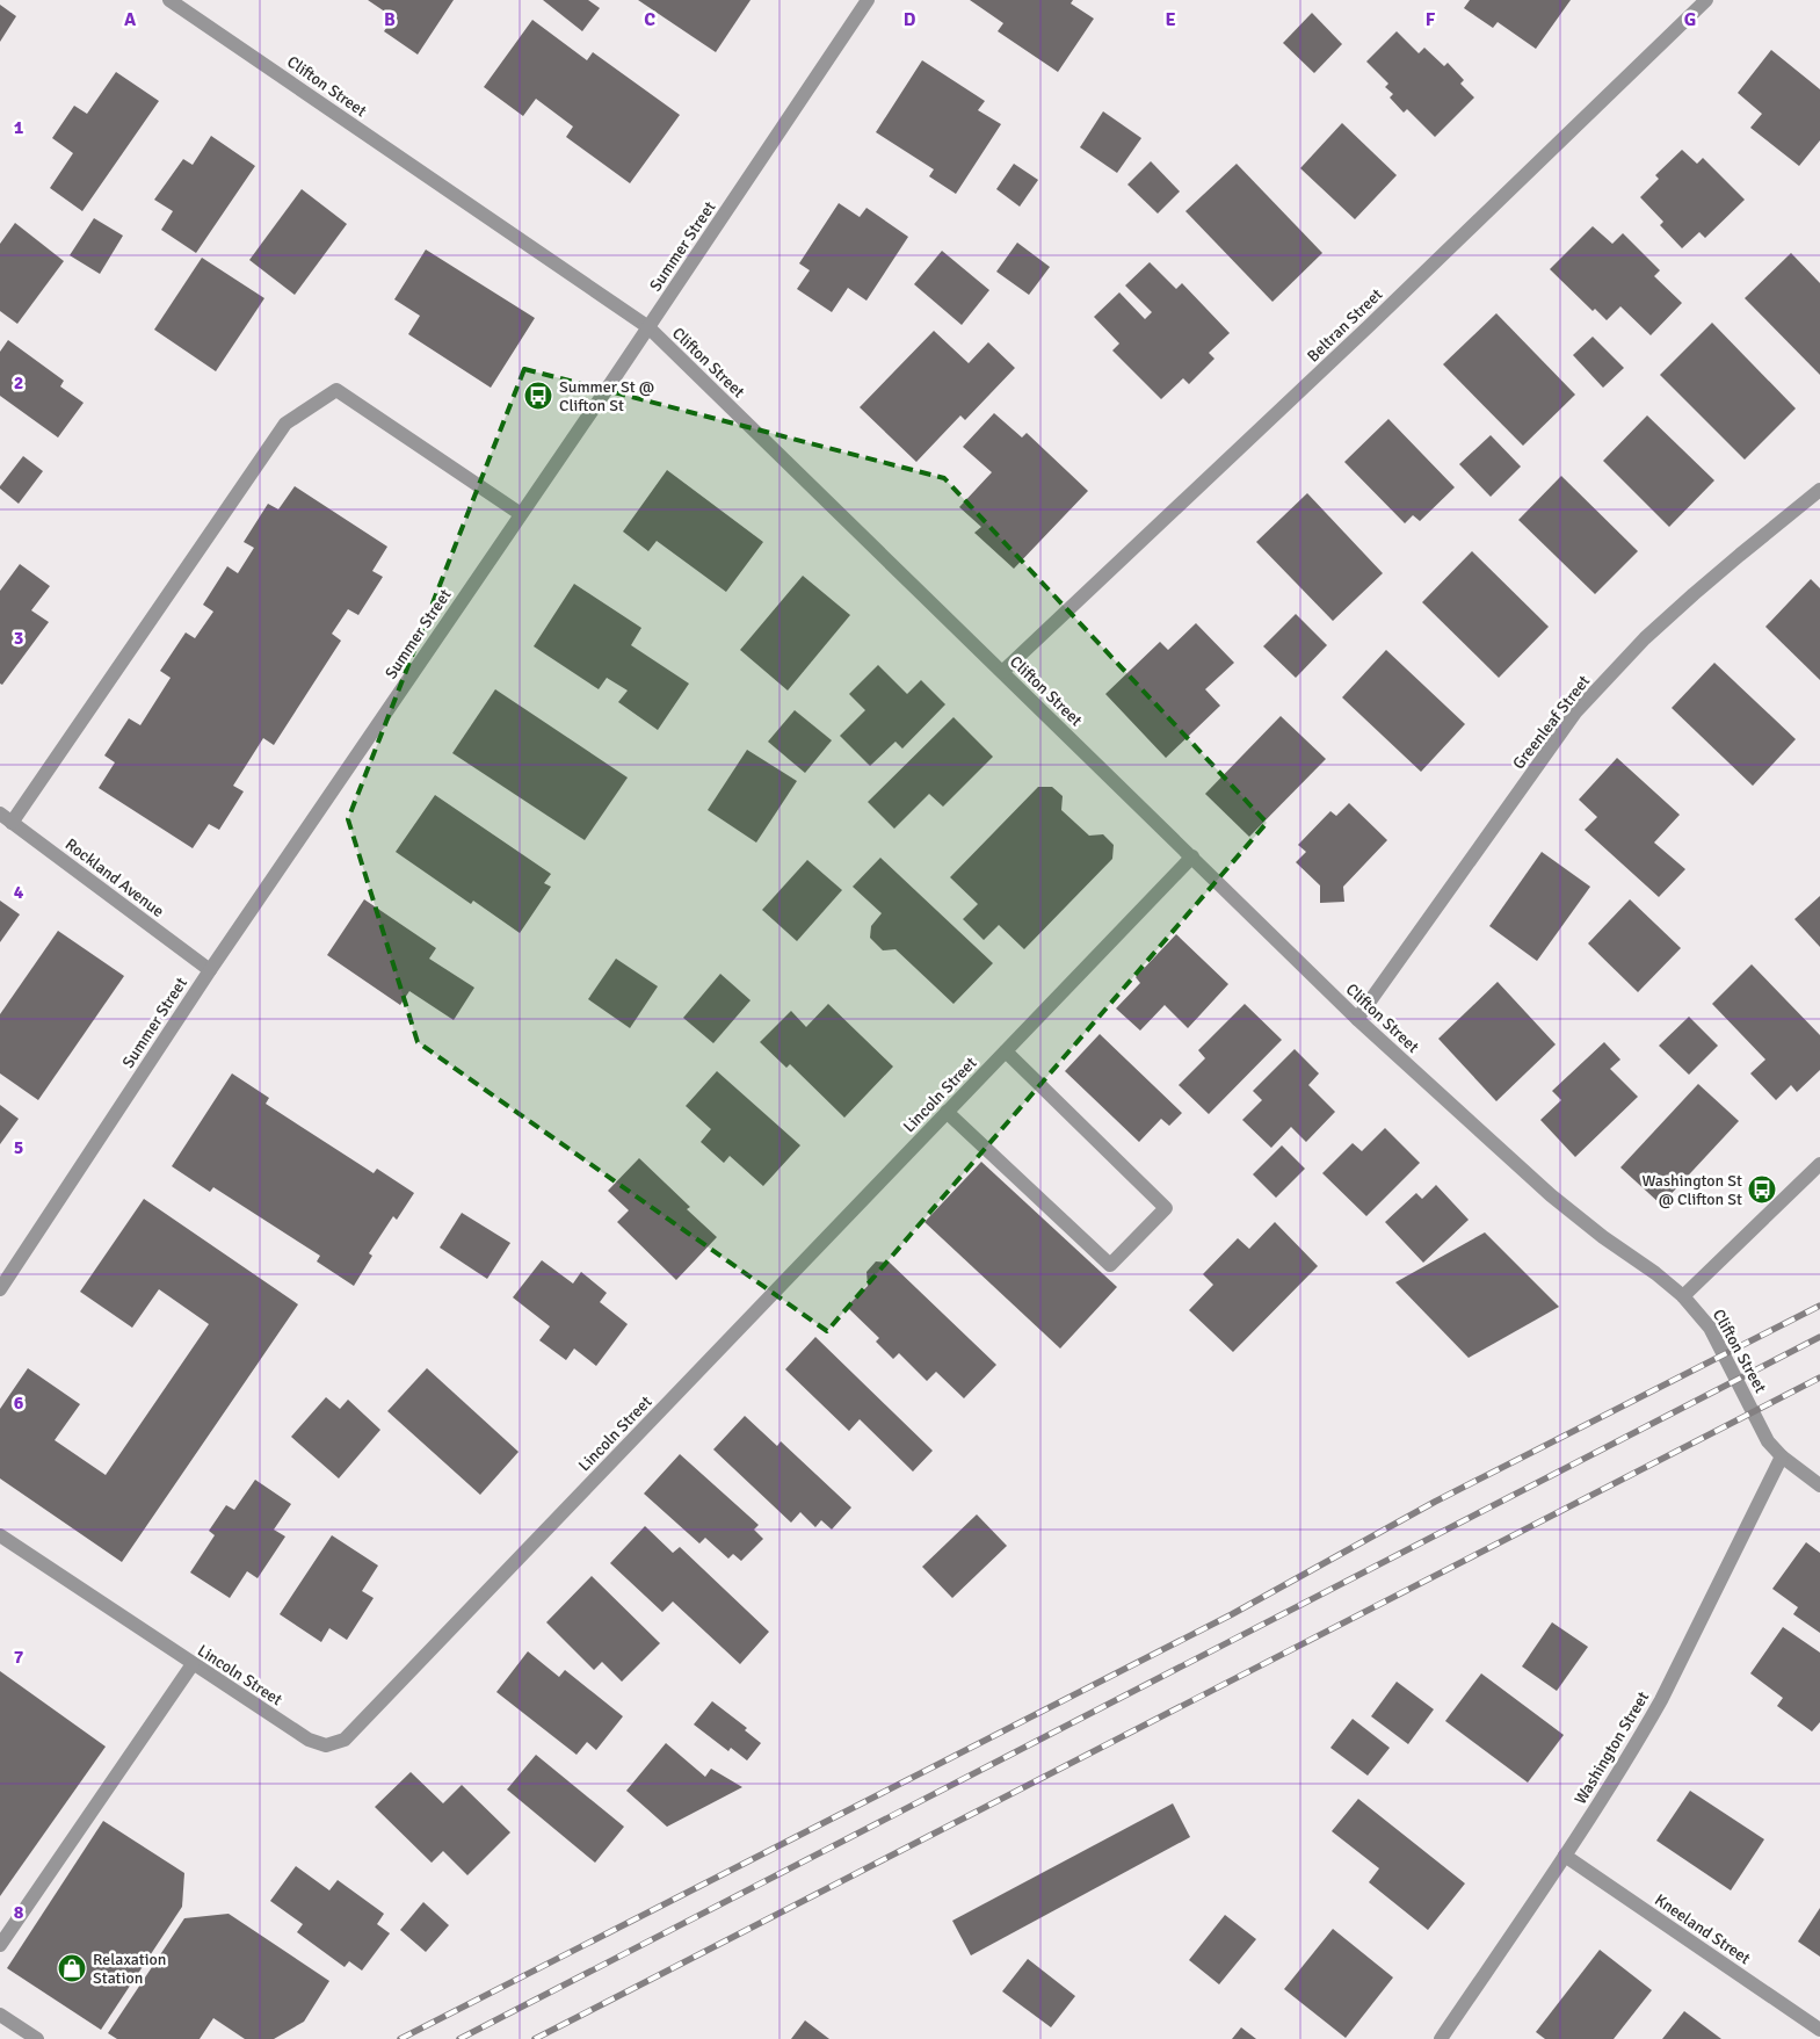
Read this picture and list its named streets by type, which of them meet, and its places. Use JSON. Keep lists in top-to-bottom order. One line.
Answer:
{"streets":{"street":["Clifton Street","Summer Street","Beltran Street","Greenleaf Street","Rockland Avenue","Lincoln Street","Washington Street","Kneeland Street"]},"crossings":[["Clifton Street","Summer Street"],["Clifton Street","Beltran Street"],["Clifton Street","Greenleaf Street"],["Clifton Street","Lincoln Street"],["Clifton Street","Washington Street"],["Summer Street","Rockland Avenue"],["Washington Street","Kneeland Street"]],"places":{"bus stop":["Summer St @ Clifton St","Washington St @ Clifton St"],"shop":["Relaxation Station"]},"grid":{"columns":["A","B","C","D","E","F","G"],"rows":["1","2","3","4","5","6","7","8"]}}
